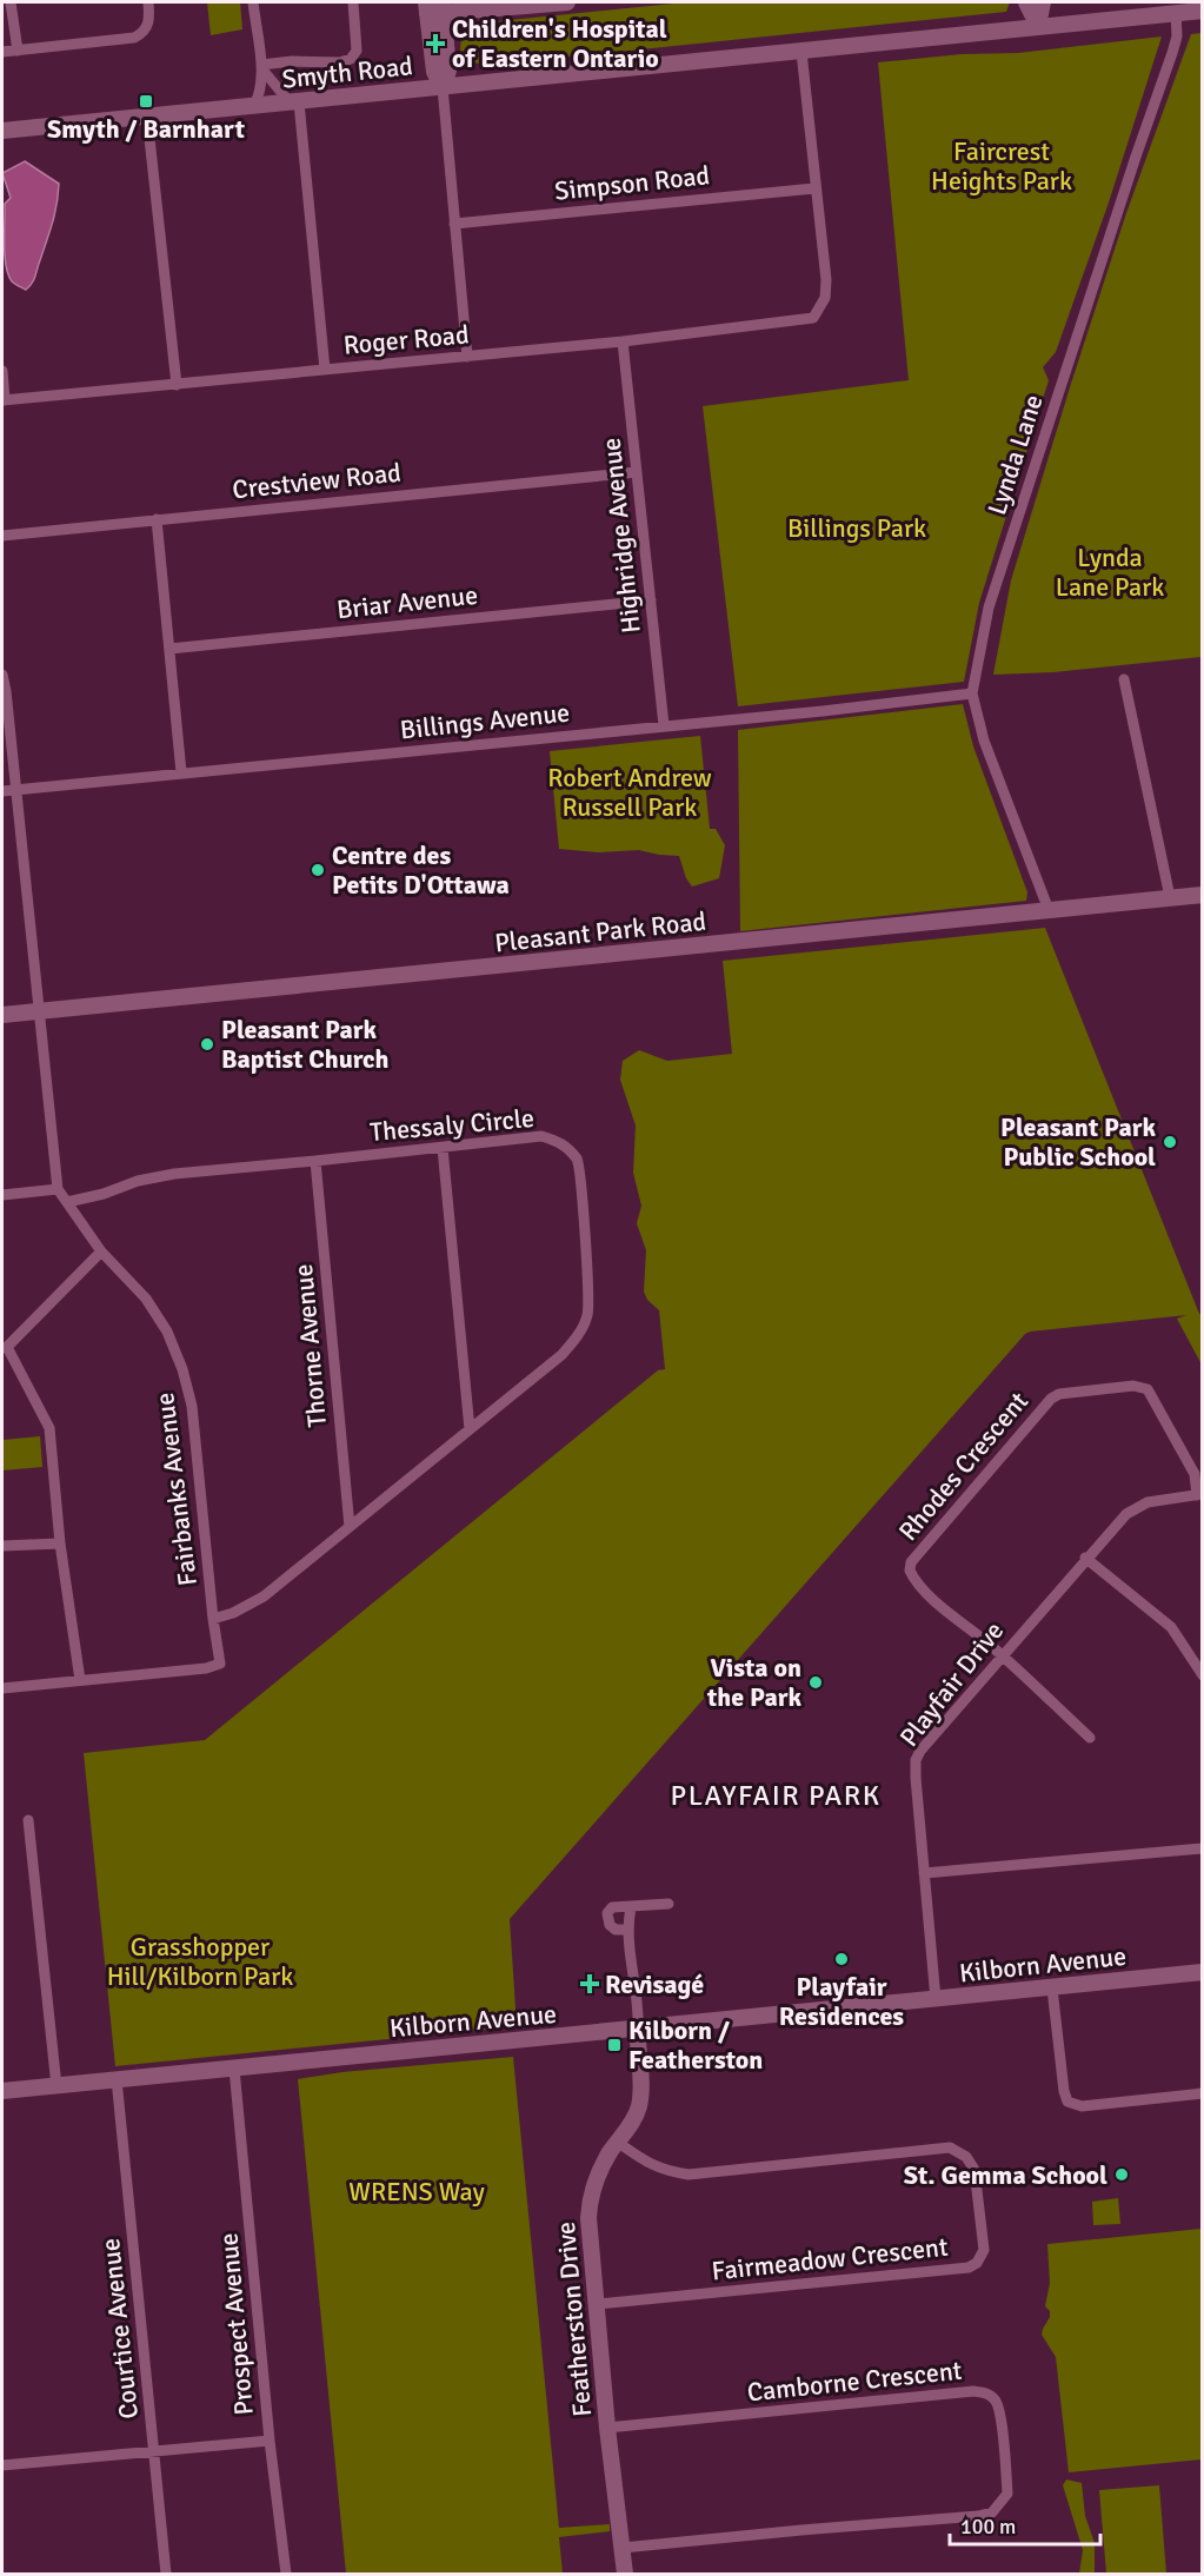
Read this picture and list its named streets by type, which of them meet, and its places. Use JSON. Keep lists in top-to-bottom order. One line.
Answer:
{"streets":{"street":["Smyth Road","Simpson Road","Roger Road","Lynda Lane","Crestview Road","Highridge Avenue","Briar Avenue","Billings Avenue","Pleasant Park Road","Thessaly Circle","Thorne Avenue","Rhodes Crescent","Fairbanks Avenue","Playfair Drive","Kilborn Avenue","Fairmeadow Crescent","Featherston Drive","Prospect Avenue","Courtice Avenue","Camborne Crescent"]},"crossings":[["Smyth Road","Lynda Lane"],["Simpson Road","Roger Road"],["Roger Road","Highridge Avenue"],["Lynda Lane","Billings Avenue"],["Lynda Lane","Pleasant Park Road"],["Crestview Road","Highridge Avenue"],["Highridge Avenue","Briar Avenue"],["Highridge Avenue","Billings Avenue"],["Billings Avenue","Fairbanks Avenue"],["Pleasant Park Road","Fairbanks Avenue"],["Thessaly Circle","Thorne Avenue"],["Thessaly Circle","Fairbanks Avenue"],["Rhodes Crescent","Playfair Drive"],["Playfair Drive","Kilborn Avenue"],["Kilborn Avenue","Featherston Drive"],["Kilborn Avenue","Prospect Avenue"],["Kilborn Avenue","Courtice Avenue"],["Fairmeadow Crescent","Featherston Drive"],["Featherston Drive","Camborne Crescent"]],"districts":["PLAYFAIR PARK"],"parks":["Faircrest Heights Park","Billings Park","Lynda Lane Park","Robert Andrew Russell Park","Grasshopper Hill/Kilborn Park","WRENS Way"],"places":{"health":["Children's Hospital of Eastern Ontario","Revisagé"],"transit":["Smyth / Barnhart","Kilborn / Featherston"],"other":["Centre des Petits D'Ottawa","Pleasant Park Baptist Church","Pleasant Park Public School","Vista on the Park","Playfair Residences","St. Gemma School"]},"scale_bar":"100 m"}
